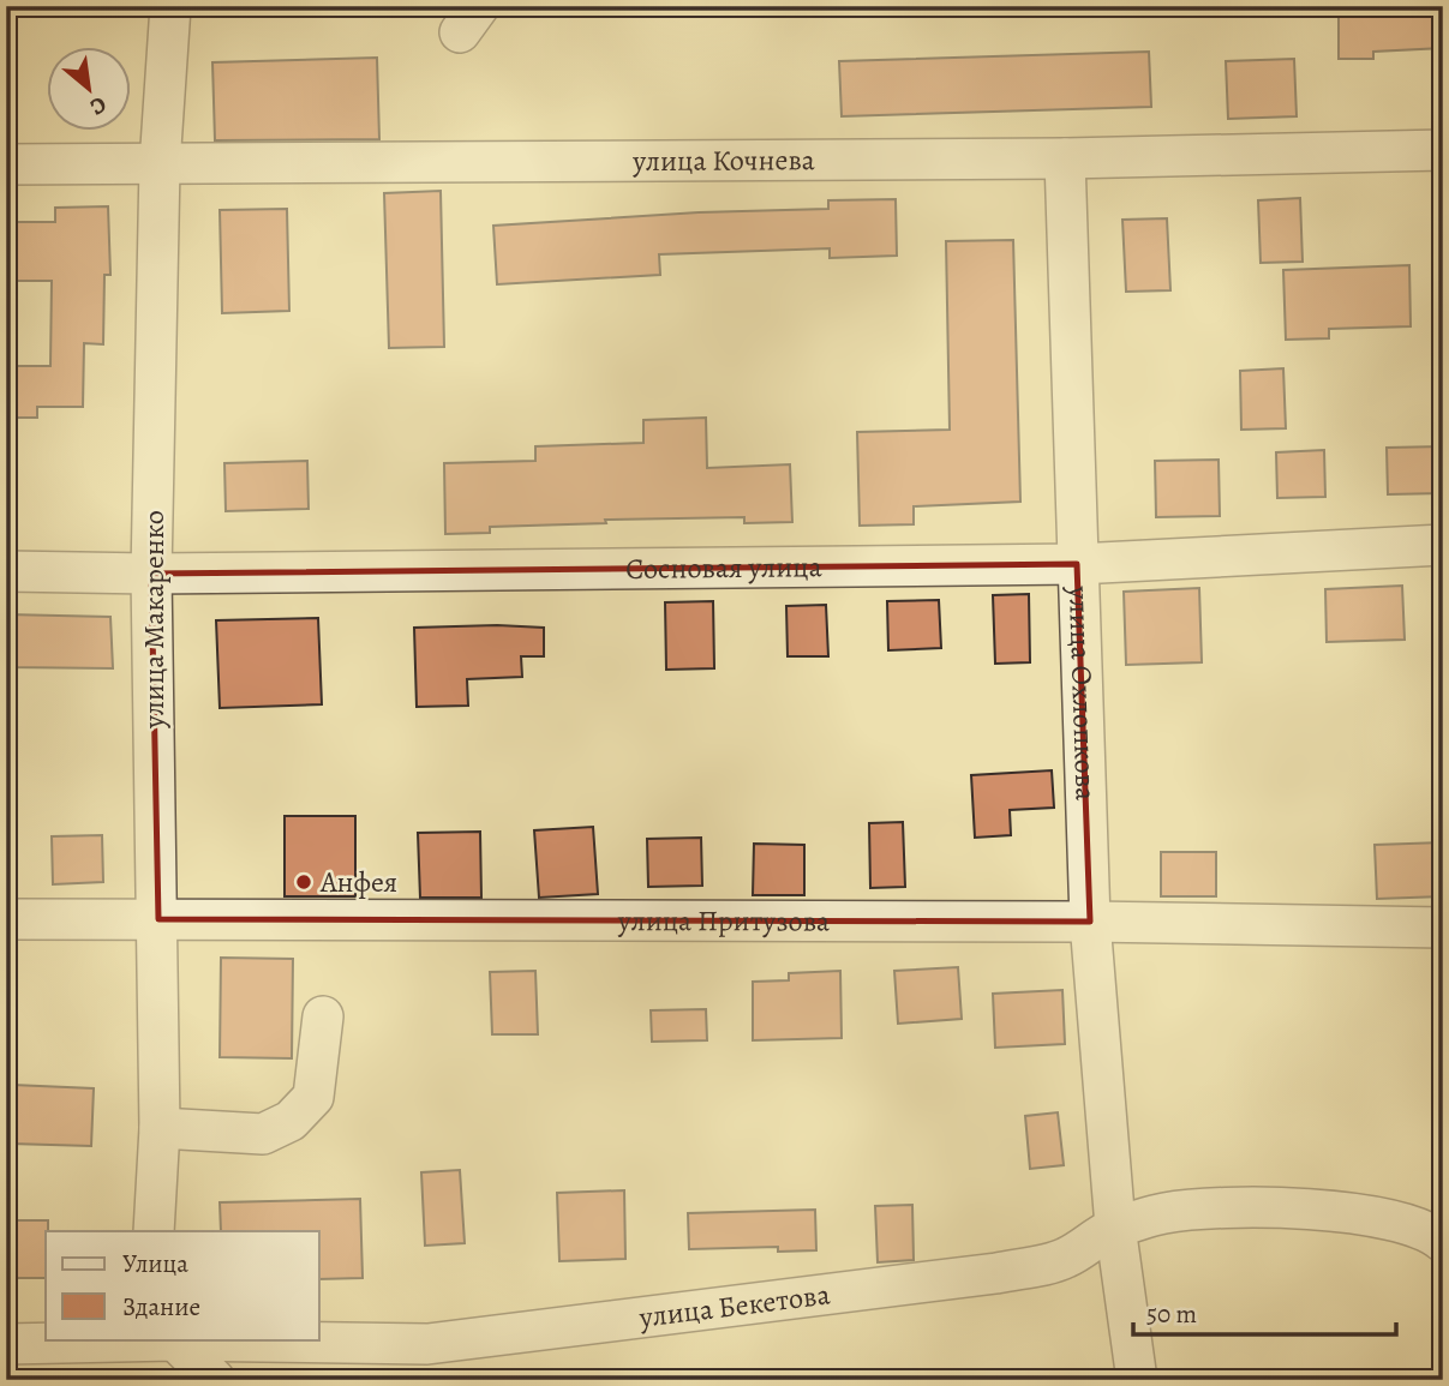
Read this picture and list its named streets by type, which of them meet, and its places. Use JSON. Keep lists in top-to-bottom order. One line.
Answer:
{"streets":{"street":["улица Кочнева","Сосновая улица","улица Макаренко","улица Охлопкова","улица Притузова","улица Бекетова"]},"crossings":[["улица Кочнева","улица Макаренко"],["улица Кочнева","улица Охлопкова"],["Сосновая улица","улица Макаренко"],["Сосновая улица","улица Охлопкова"],["улица Макаренко","улица Притузова"],["улица Охлопкова","улица Притузова"],["улица Охлопкова","улица Бекетова"]],"places":["Анфея"],"legend":["Улица","Здание"],"scale_bar":"50 m","north":"bottom right"}
